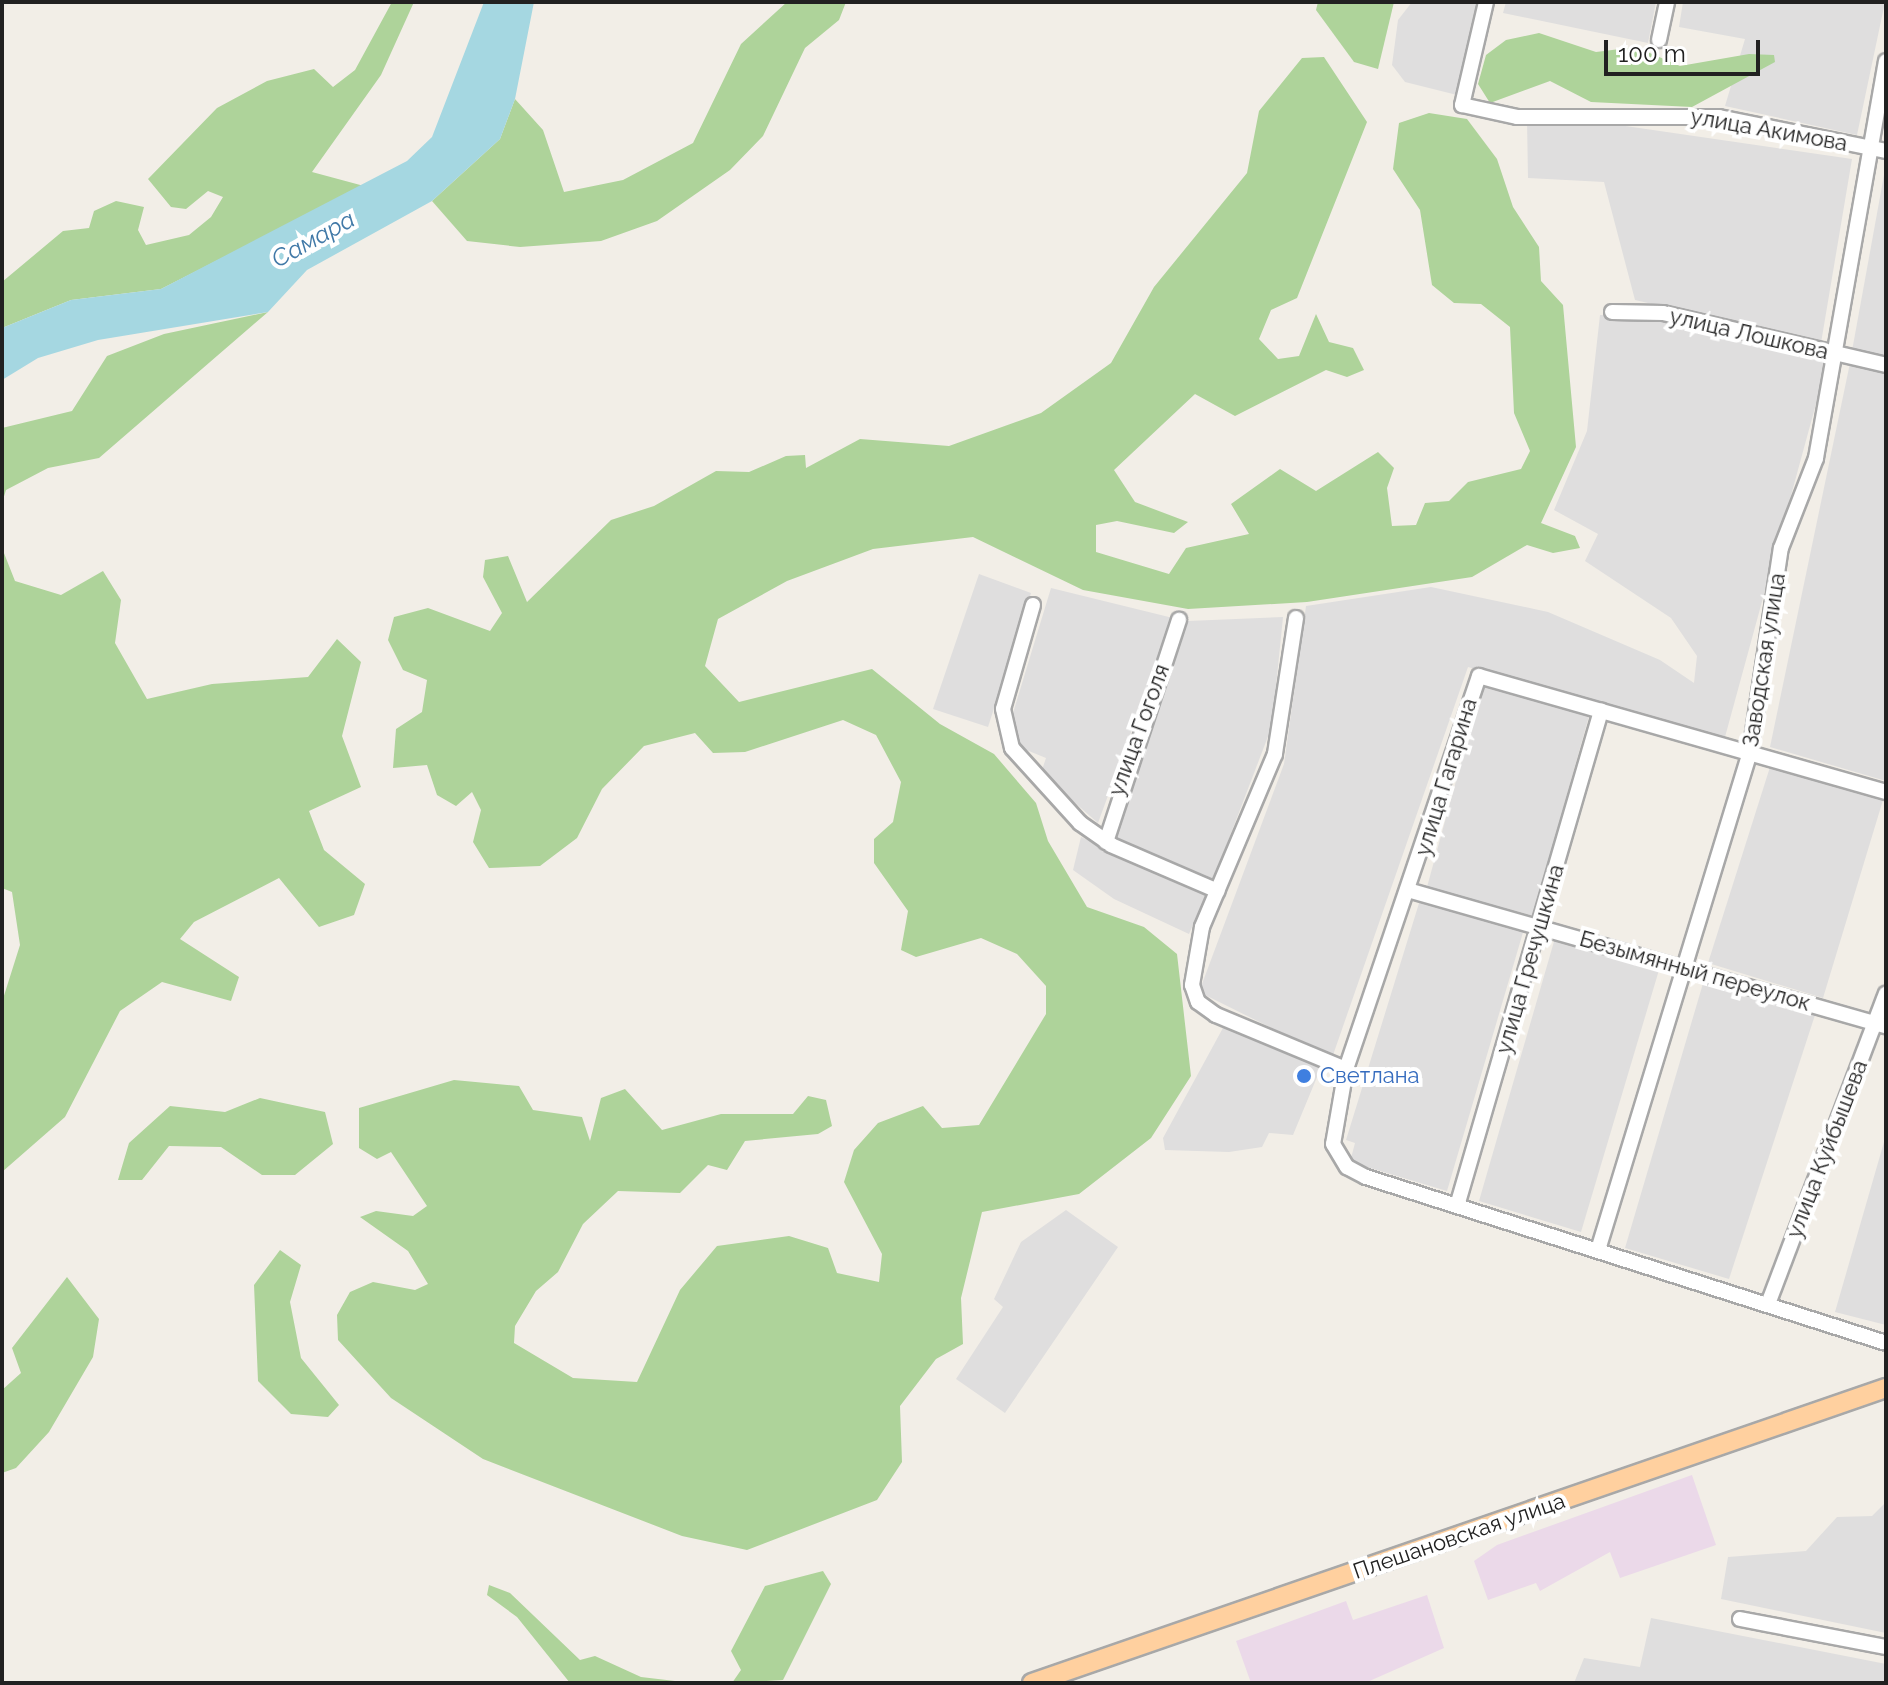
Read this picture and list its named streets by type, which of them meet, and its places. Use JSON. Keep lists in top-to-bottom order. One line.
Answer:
{"streets":{"main road":["Плешановская улица"],"street":["улица Акимова","улица Лошкова","Заводская улица","улица Гоголя","улица Гагарина","улица Гречушкина","Безымянный переулок","улица Куйбышева"]},"crossings":[["улица Акимова","Заводская улица"],["улица Лошкова","Заводская улица"],["Заводская улица","улица Гагарина"],["Заводская улица","Безымянный переулок"],["улица Гагарина","улица Гречушкина"],["улица Гагарина","Безымянный переулок"],["улица Гречушкина","Безымянный переулок"],["Безымянный переулок","улица Куйбышева"]],"water":["Самара"],"places":["Светлана"],"scale_bar":"100 m"}
